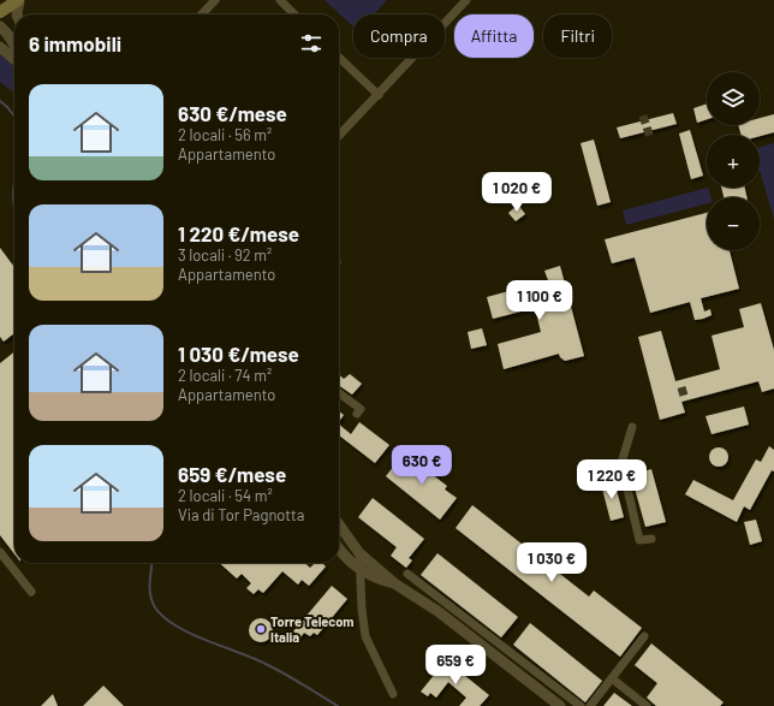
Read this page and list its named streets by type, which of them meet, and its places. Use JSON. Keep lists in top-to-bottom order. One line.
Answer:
{"places":["Torre Telecom Italia"],"page":{"chip":["Compra","Affitta","Filtri"],"heading":"6 immobili","map_buttons":["+","−"],"list":[{"name":"630 €/mese","note":"2 locali · 56 m² · Appartamento"},{"name":"1 220 €/mese","note":"3 locali · 92 m² · Appartamento"},{"name":"1 030 €/mese","note":"2 locali · 74 m² · Appartamento"},{"name":"659 €/mese","note":"2 locali · 54 m² · Via di Tor Pagnotta"}],"price":["1 020 €","1 100 €","630 €","1 220 €","1 030 €","659 €"]}}
